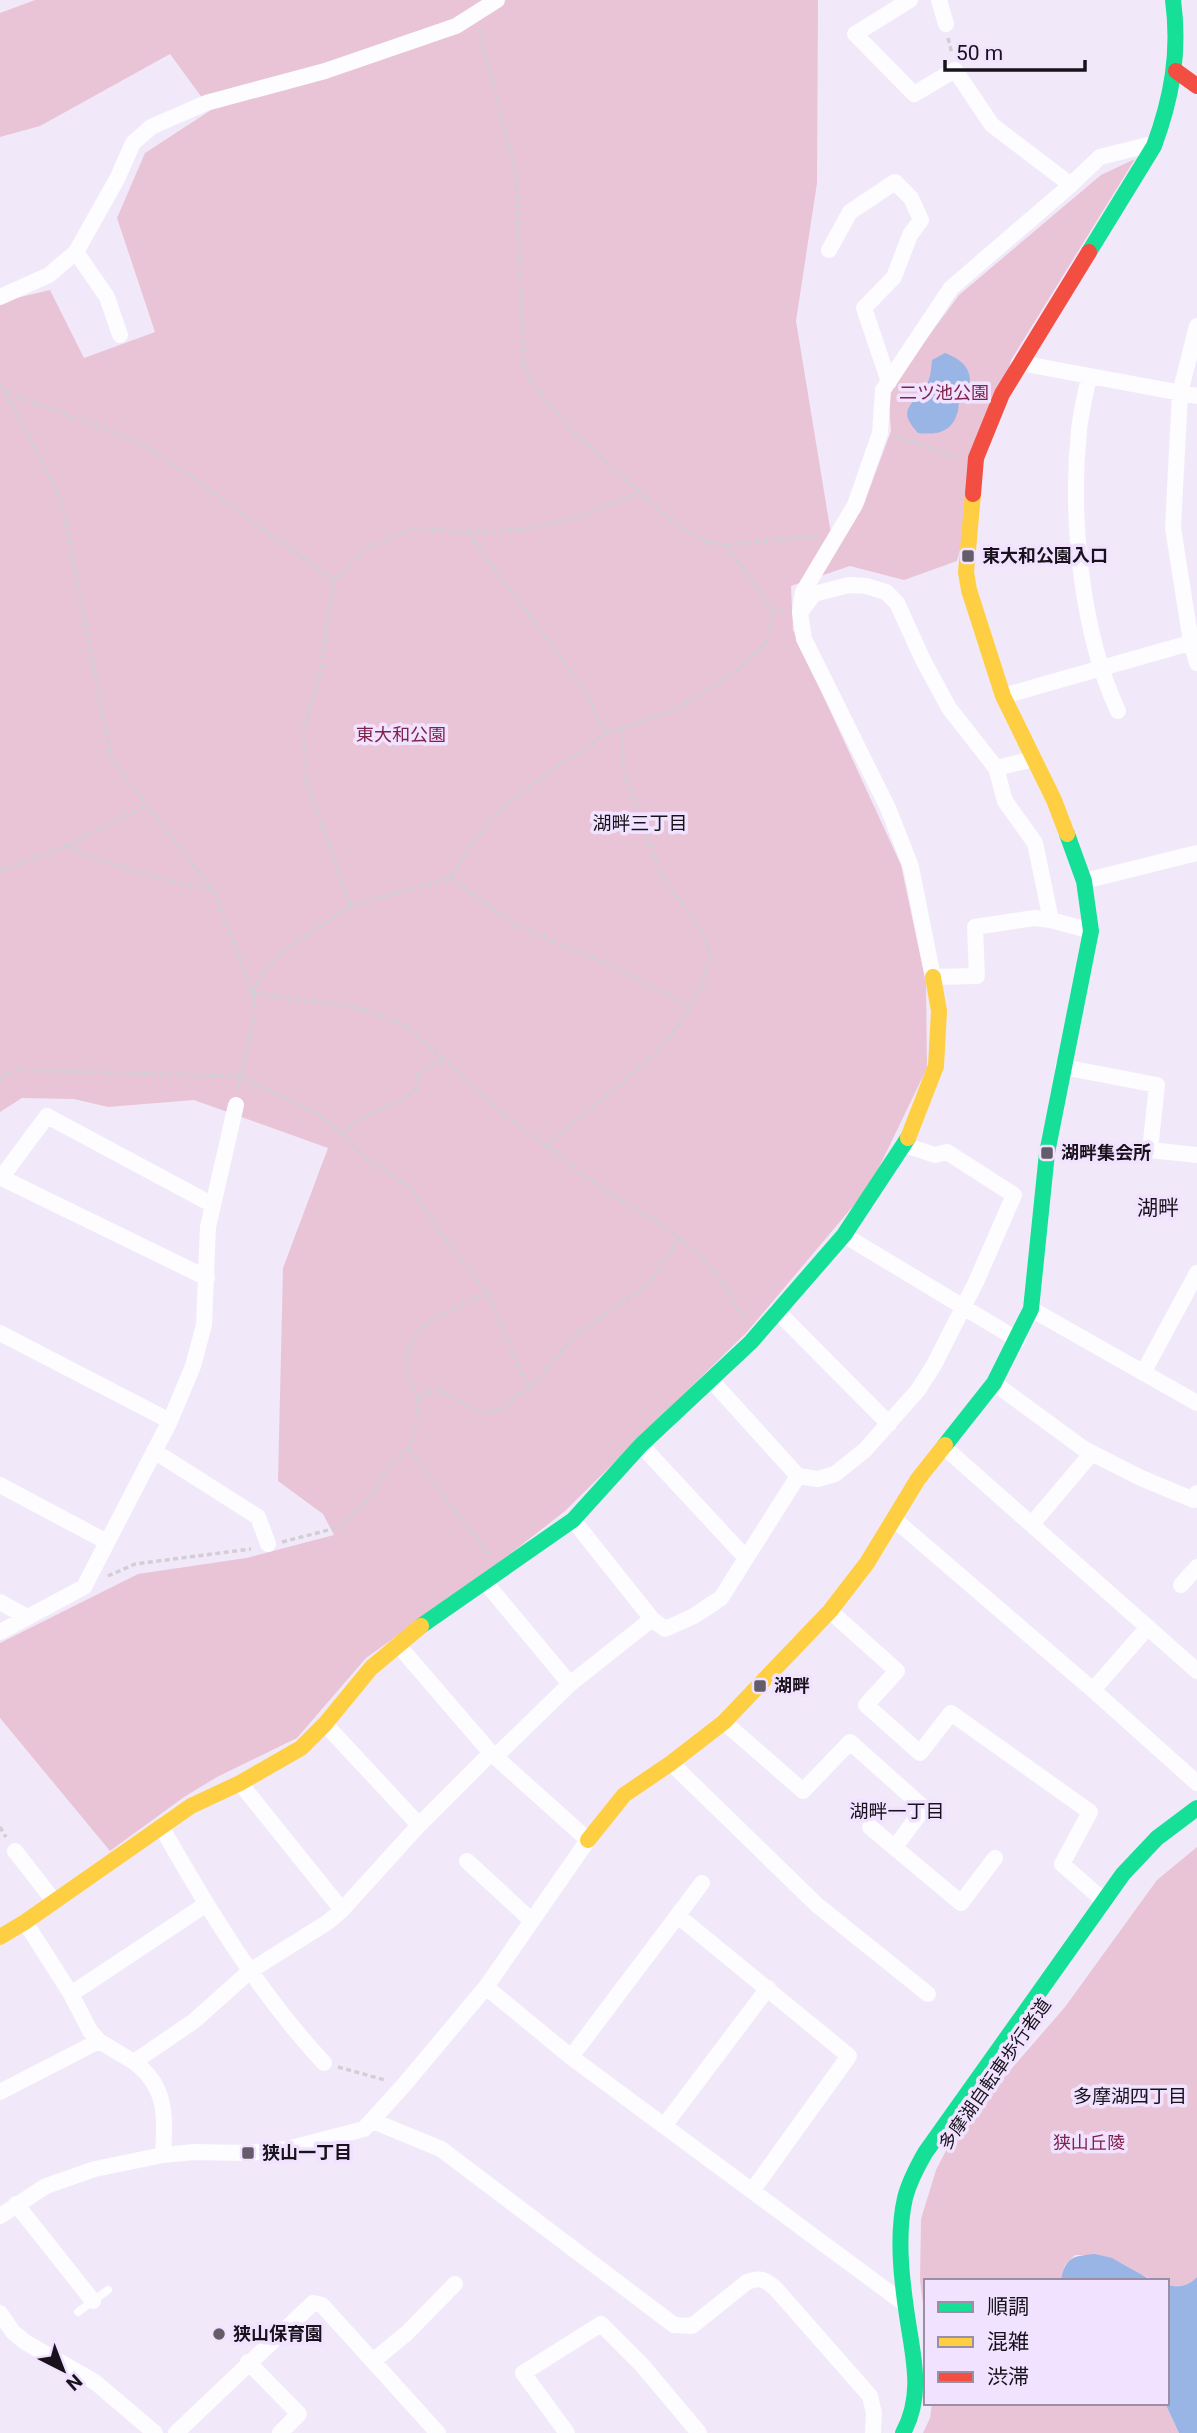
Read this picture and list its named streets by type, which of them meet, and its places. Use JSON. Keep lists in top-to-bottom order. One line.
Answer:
{"districts":["湖畔三丁目","湖畔","湖畔一丁目","多摩湖四丁目"],"parks":["二ツ池公園","東大和公園","狭山丘陵"],"places":{"transit":["東大和公園入口","湖畔集会所","湖畔","狭山一丁目"],"other":["狭山保育園"]},"legend":["順調","混雑","渋滞"],"scale_bar":"50 m","north":"bottom right"}
